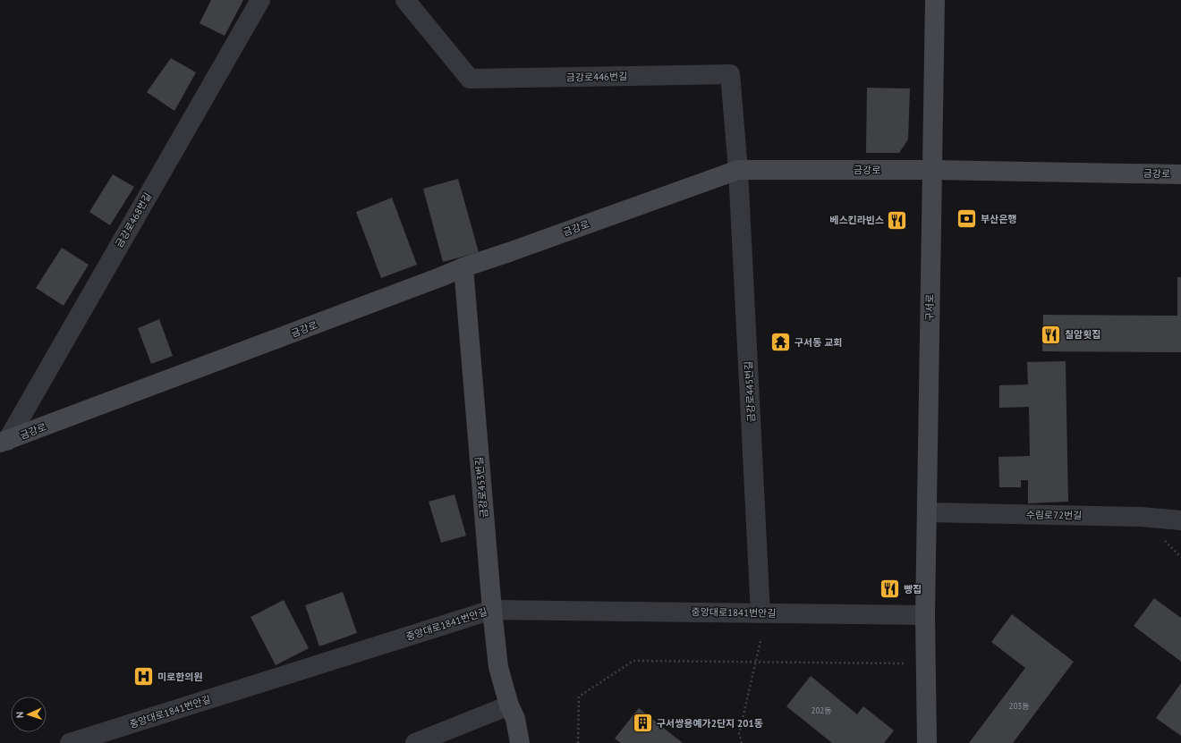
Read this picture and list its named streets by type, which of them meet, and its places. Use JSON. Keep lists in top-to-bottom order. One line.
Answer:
{"streets":{"street":["금강로446번길","금강로","금강로468번길","구서로","금강로445번길","금강로453번길","수림로72번길","중앙대로1841번안길"]},"crossings":[["금강로446번길","금강로"],["금강로446번길","금강로445번길"],["금강로","금강로468번길"],["금강로","구서로"],["금강로","금강로445번길"],["금강로","금강로453번길"],["구서로","수림로72번길"],["구서로","중앙대로1841번안길"],["금강로445번길","중앙대로1841번안길"],["금강로453번길","중앙대로1841번안길"]],"places":{"bank":["부산은행"],"restaurant":["베스킨라빈스","칠암횟집","빵집"],"temple":["구서동 교회"],"hospital":["미로한의원"],"building":["구서쌍용예가2단지 201동"]},"house_numbers":["203동","202동"],"north":"left"}
